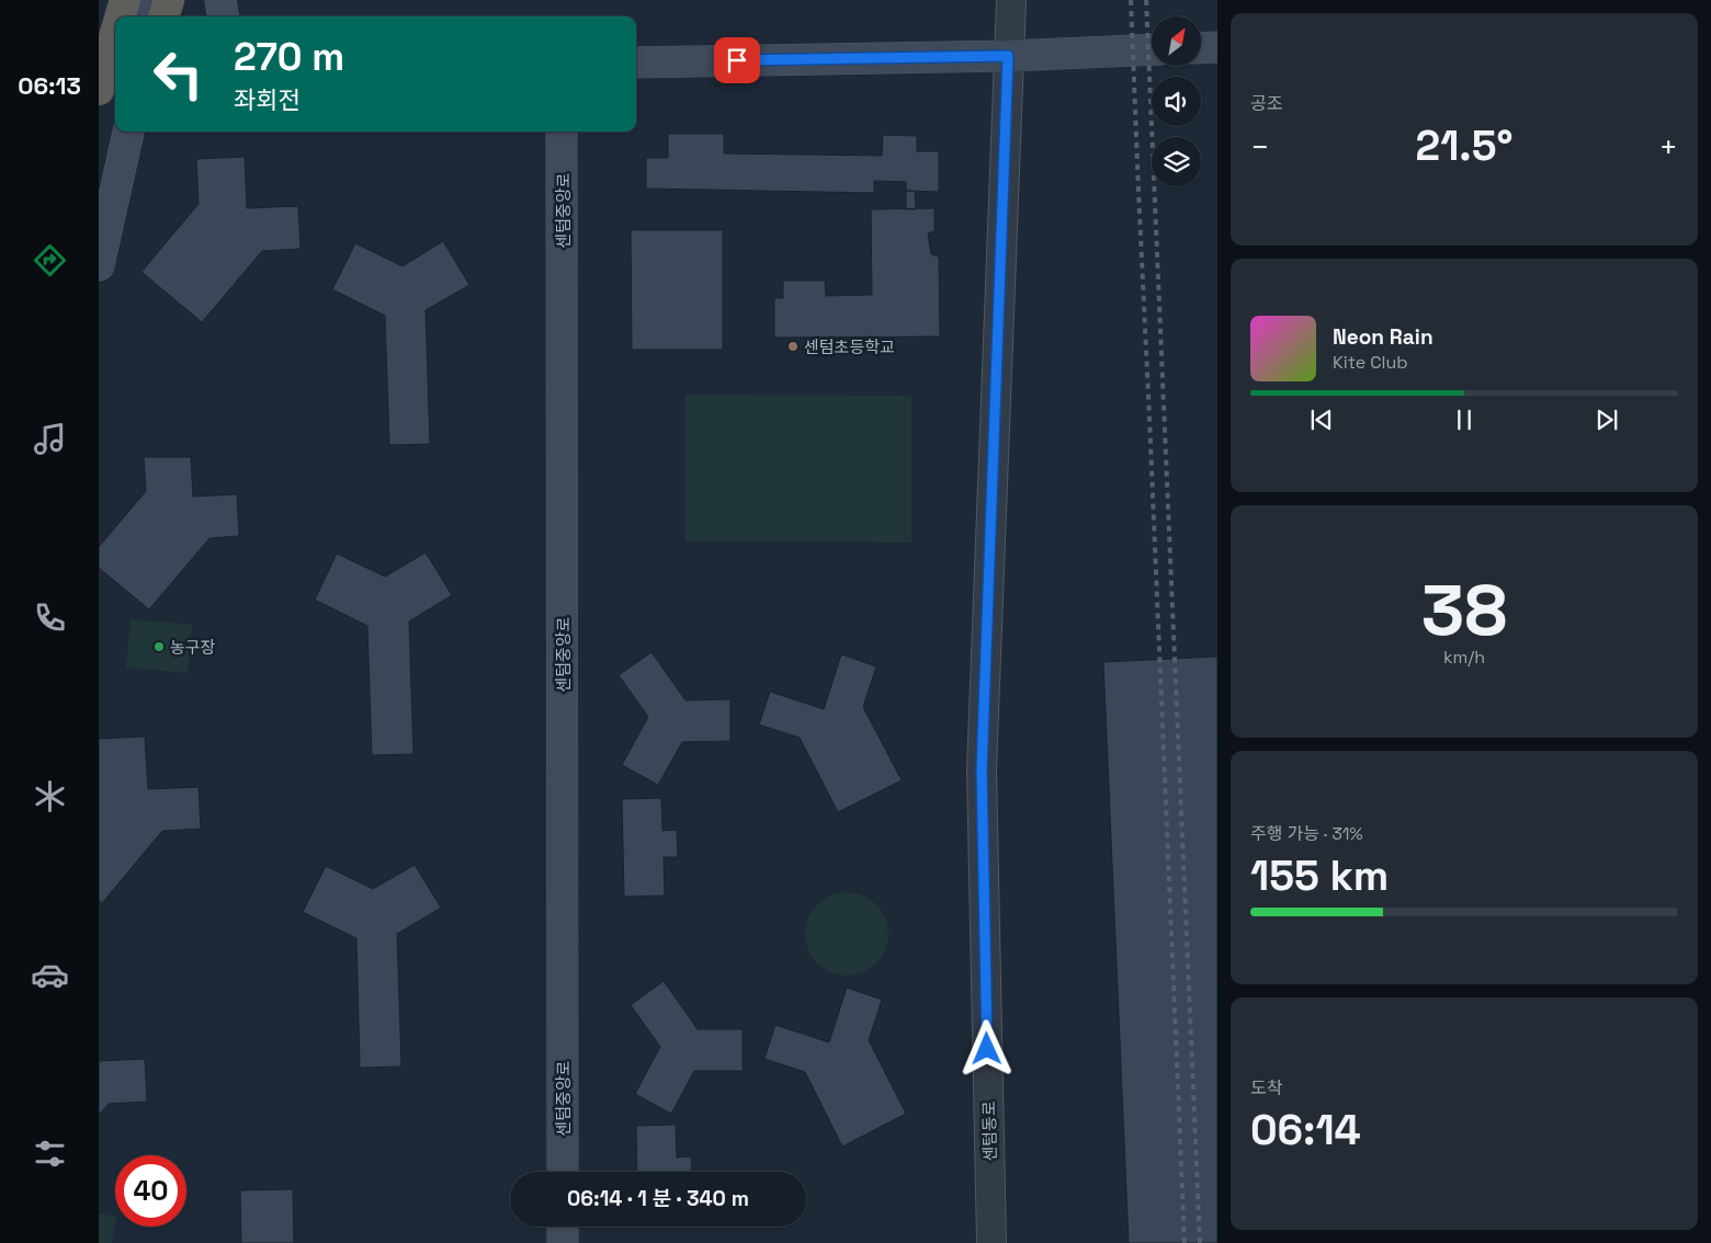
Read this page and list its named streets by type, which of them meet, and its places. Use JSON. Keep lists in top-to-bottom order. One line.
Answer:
{"streets":{"main road":["센텀중앙로"],"street":["센텀동로"]},"places":["센텀초등학교","농구장"],"north":"top right","page":{"tabs":"06:13","tile":["공조",["38","km/h"],["주행 가능 · 31%","155 km"],["도착","06:14"]],"turn":["270 m","좌회전"],"heat":["−","21.5°","+"],"song":["Neon Rain","Kite Club"],"limit":"40","trip":"06:14 · 1 분 · 340 m"}}
